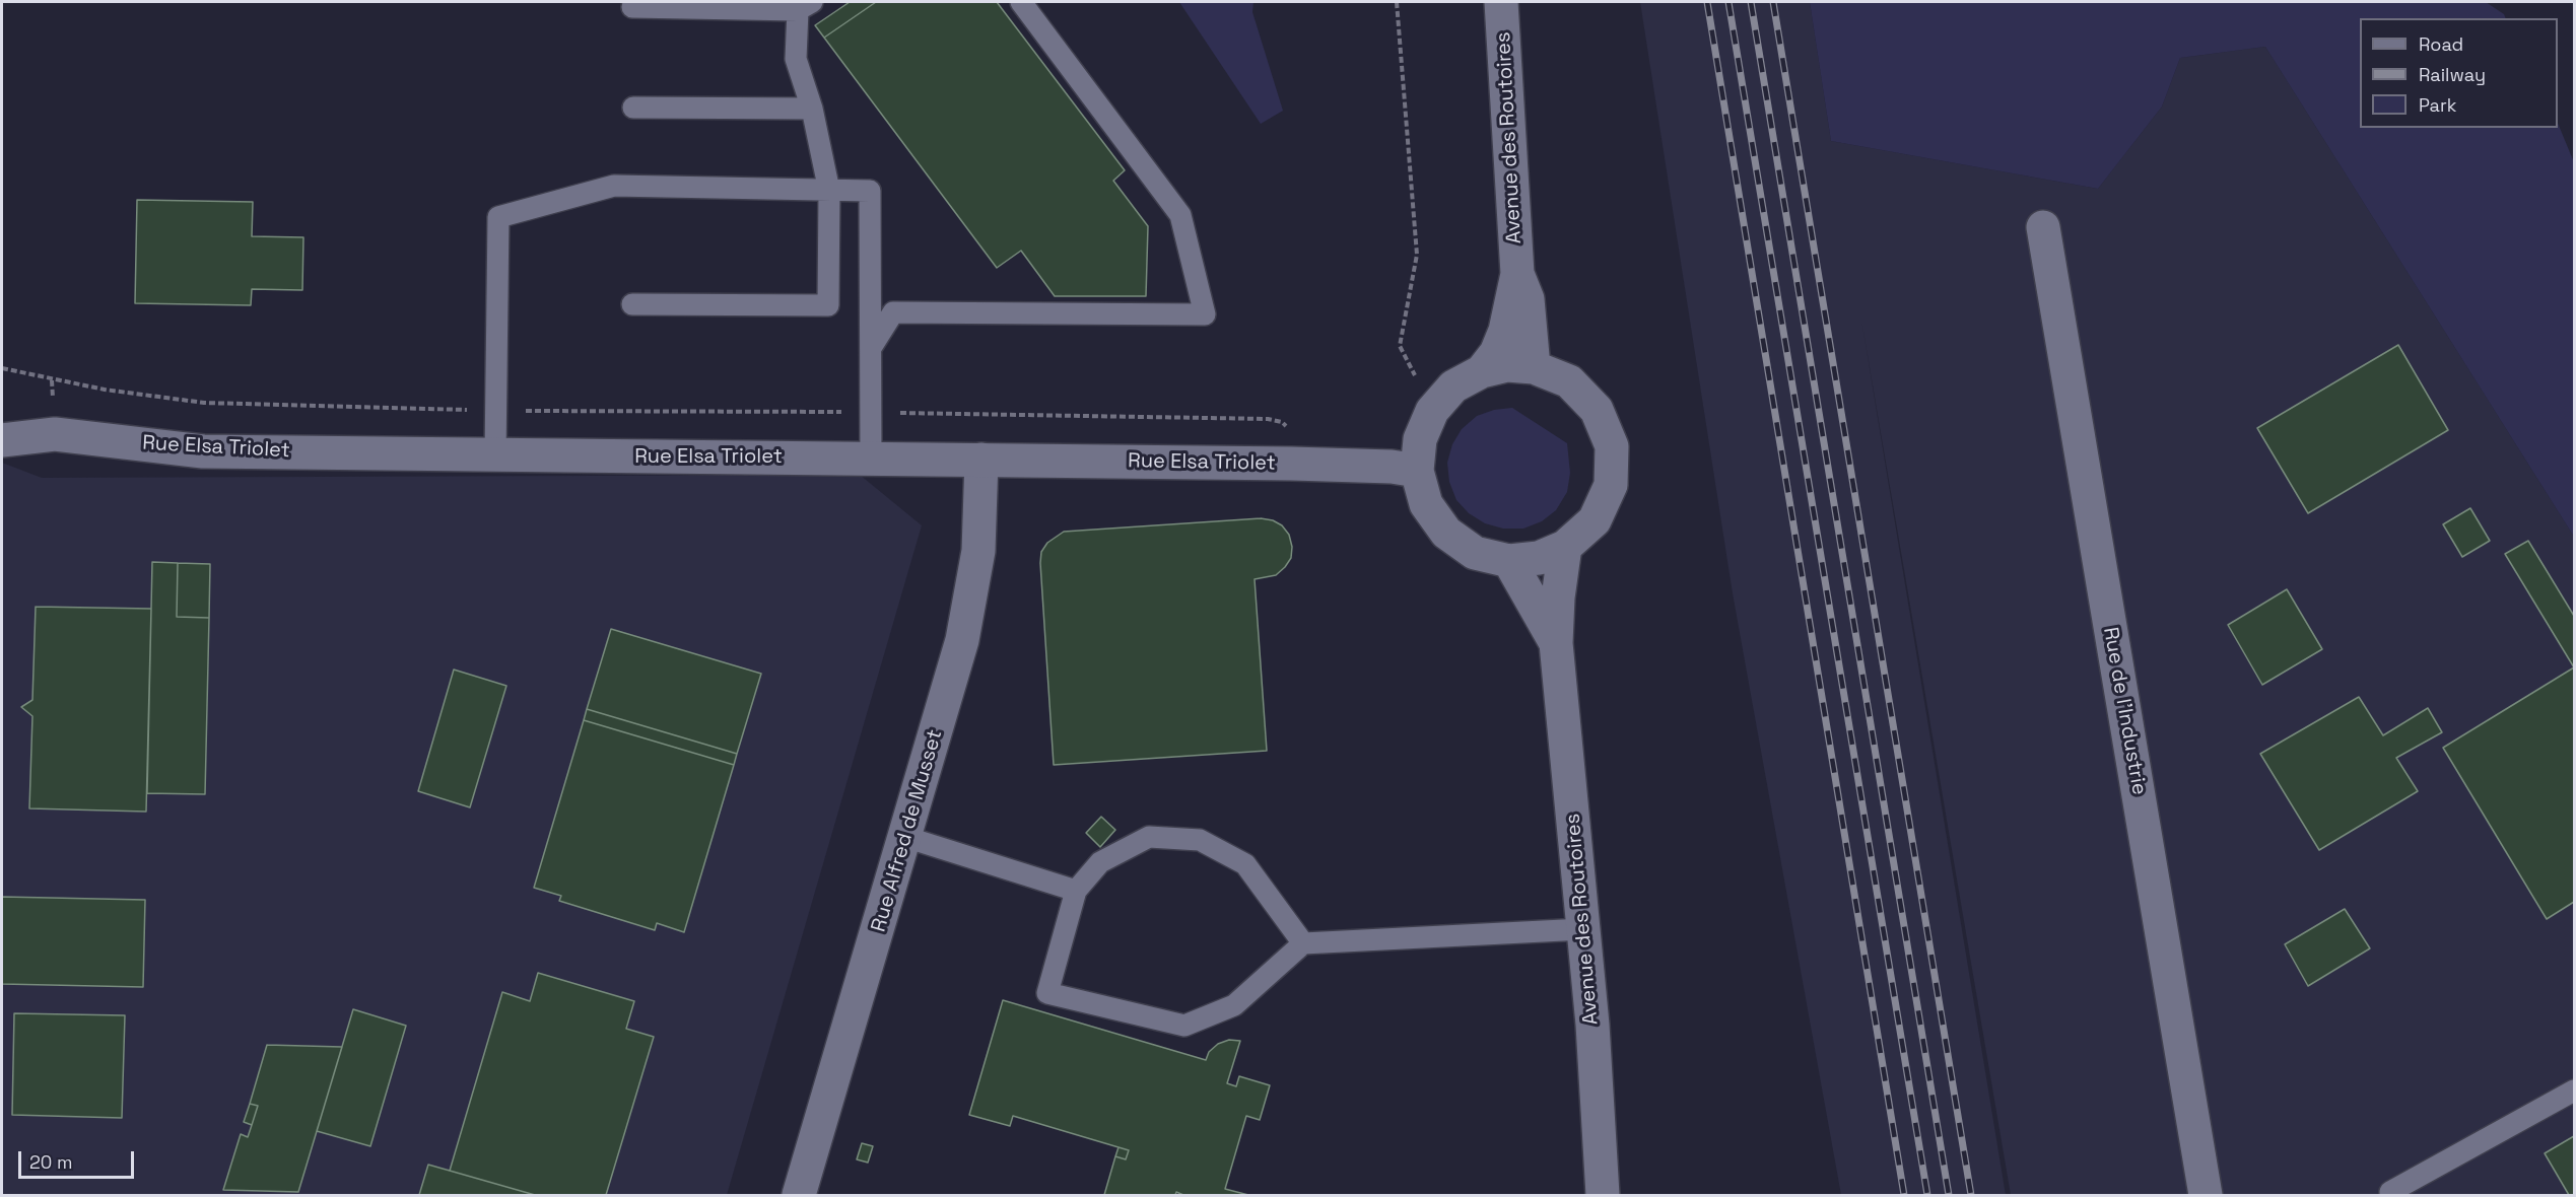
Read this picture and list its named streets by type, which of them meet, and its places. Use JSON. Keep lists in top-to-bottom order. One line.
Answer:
{"streets":{"street":["Avenue des Routoires","Rue Elsa Triolet","Rue de l'Industrie","Rue Alfred de Musset"]},"crossings":[["Avenue des Routoires","Rue Elsa Triolet"],["Rue Elsa Triolet","Rue Alfred de Musset"]],"legend":["Road","Railway","Park"],"scale_bar":"20 m"}
